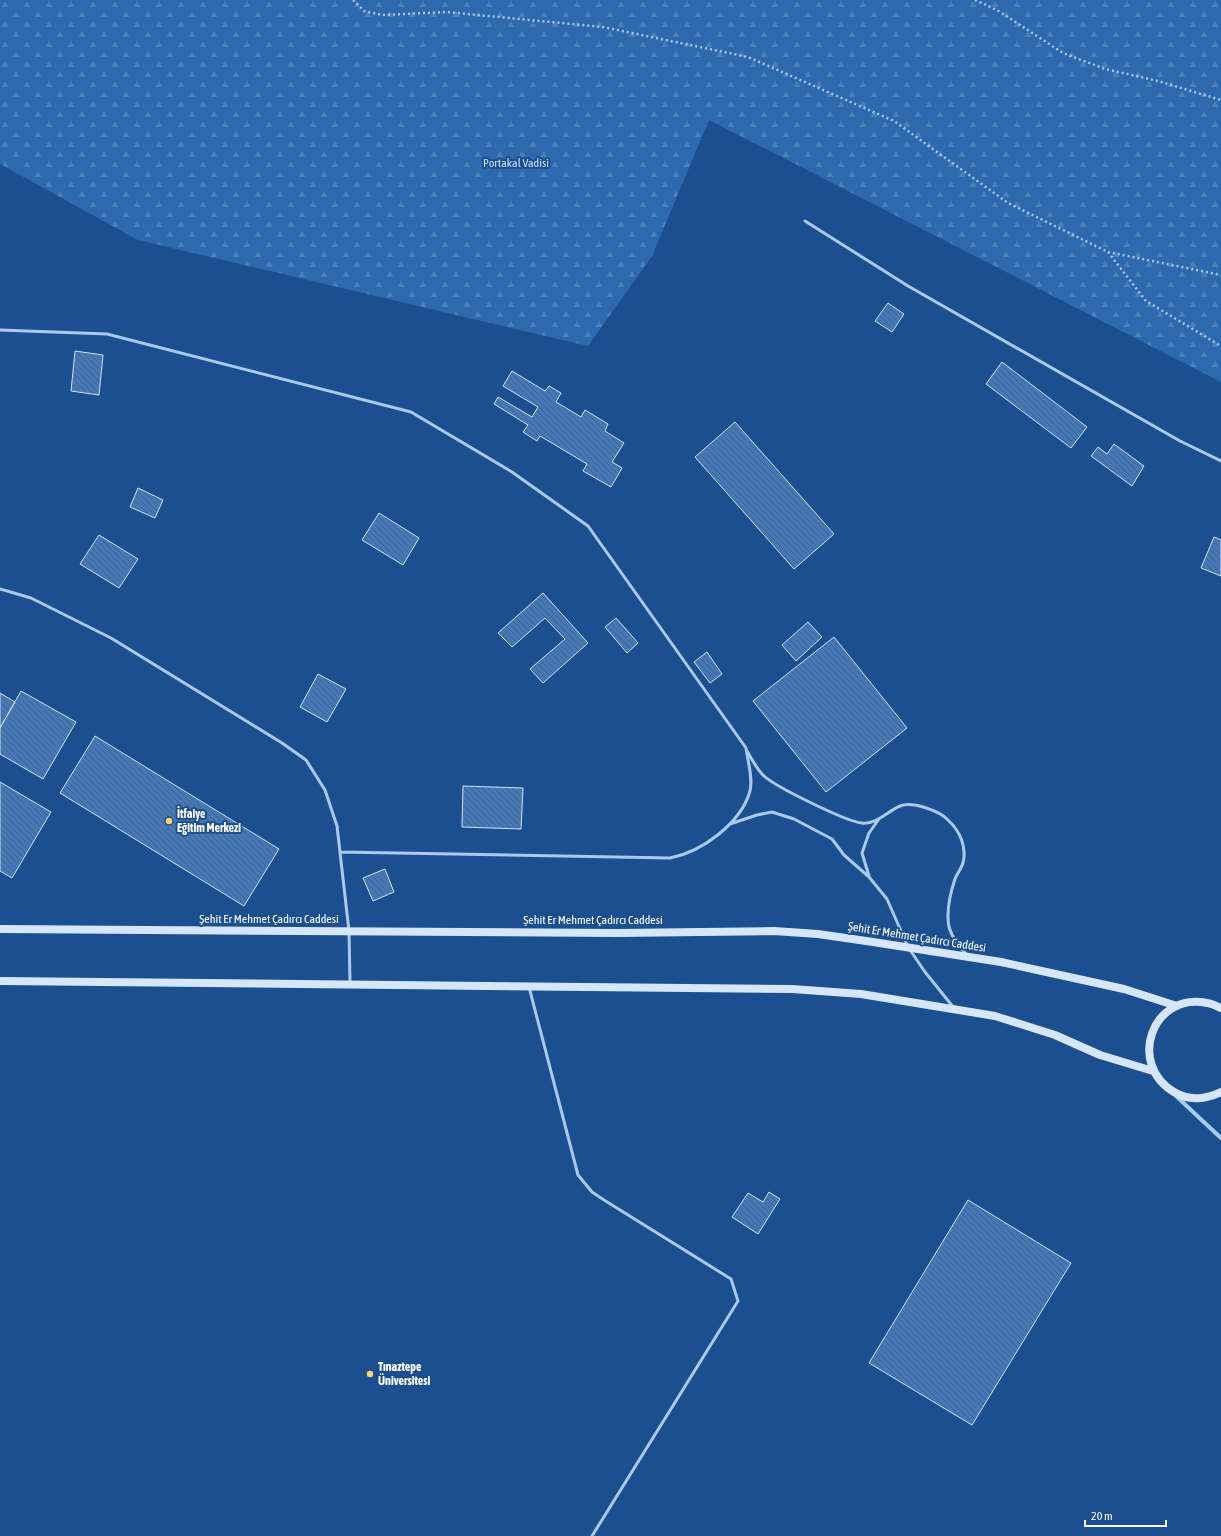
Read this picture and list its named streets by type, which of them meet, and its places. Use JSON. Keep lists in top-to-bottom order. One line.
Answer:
{"streets":{"main road":["Şehit Er Mehmet Çadırcı Caddesi"]},"parks":["Portakal Vadisi"],"places":["İtfaiye Eğitim Merkezi","Tınaztepe Üniversitesi"],"scale_bar":"20 m"}
